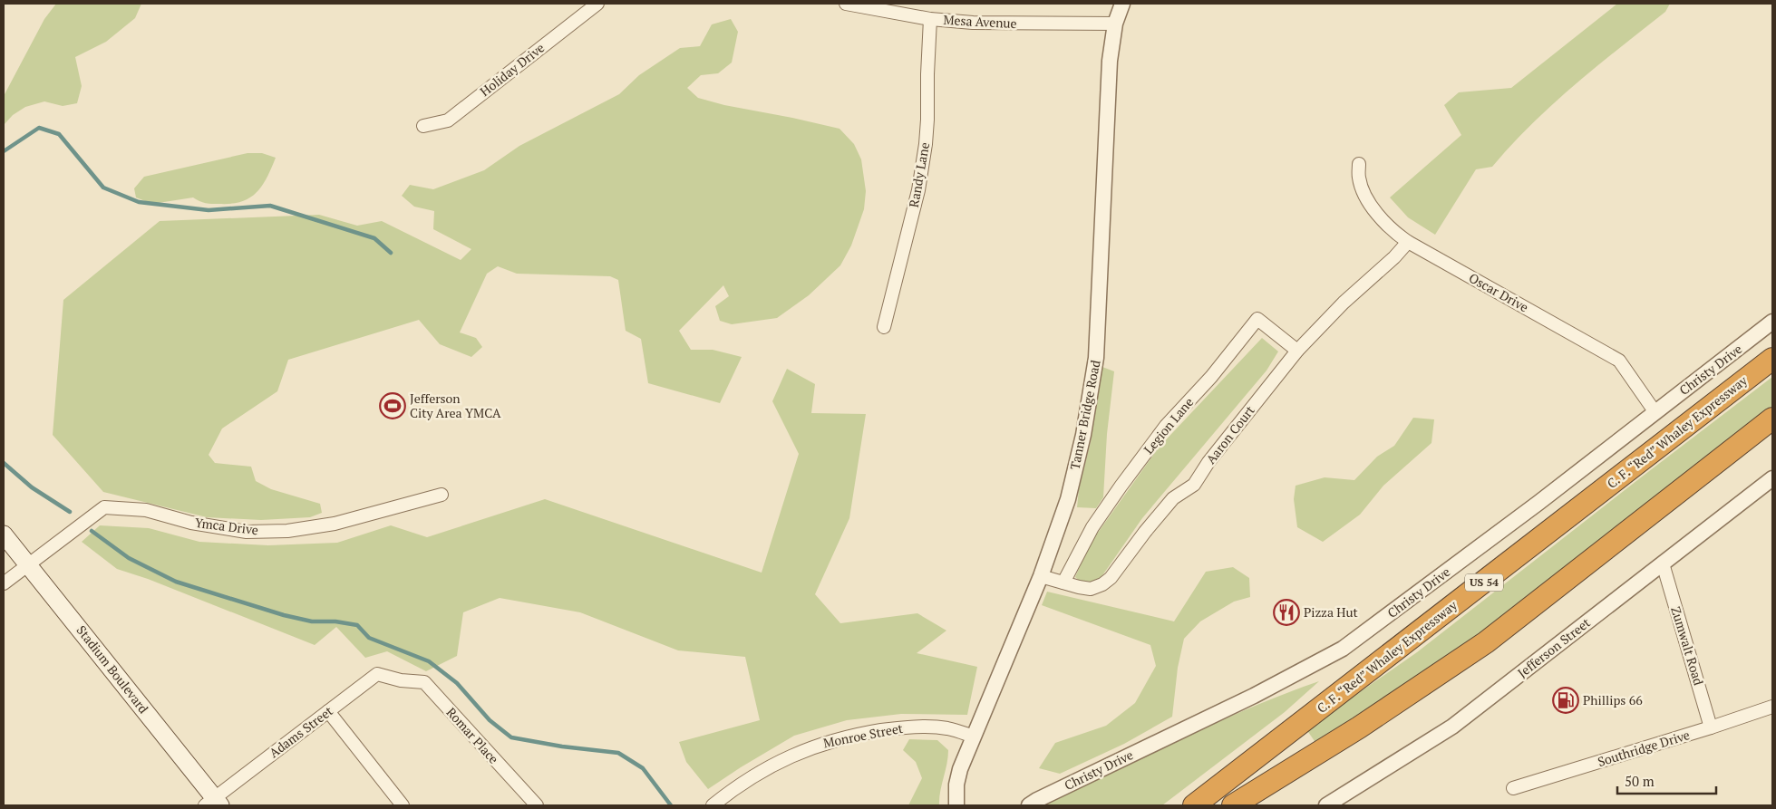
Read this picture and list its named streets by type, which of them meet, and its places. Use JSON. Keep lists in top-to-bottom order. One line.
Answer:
{"streets":{"highway":["C. F. “Red” Whaley Expressway","US 54"],"main road":["Stadium Boulevard"],"street":["Mesa Avenue","Holiday Drive","Randy Lane","Oscar Drive","Christy Drive","Tanner Bridge Road","Legion Lane","Aaron Court","Ymca Drive","Zumwalt Road","Jefferson Street","Adams Street","Romar Place","Monroe Street","Southridge Drive"]},"crossings":[["Mesa Avenue","Randy Lane"],["Mesa Avenue","Tanner Bridge Road"],["Oscar Drive","Christy Drive"],["Oscar Drive","Aaron Court"],["Tanner Bridge Road","Aaron Court"],["Tanner Bridge Road","Monroe Street"],["Legion Lane","Aaron Court"],["Ymca Drive","Stadium Boulevard"],["Zumwalt Road","Jefferson Street"],["Zumwalt Road","Southridge Drive"],["Stadium Boulevard","Adams Street"],["Adams Street","Romar Place"]],"places":{"sports":["Jefferson City Area YMCA"],"restaurant":["Pizza Hut"],"fuel station":["Phillips 66"]},"scale_bar":"50 m"}
